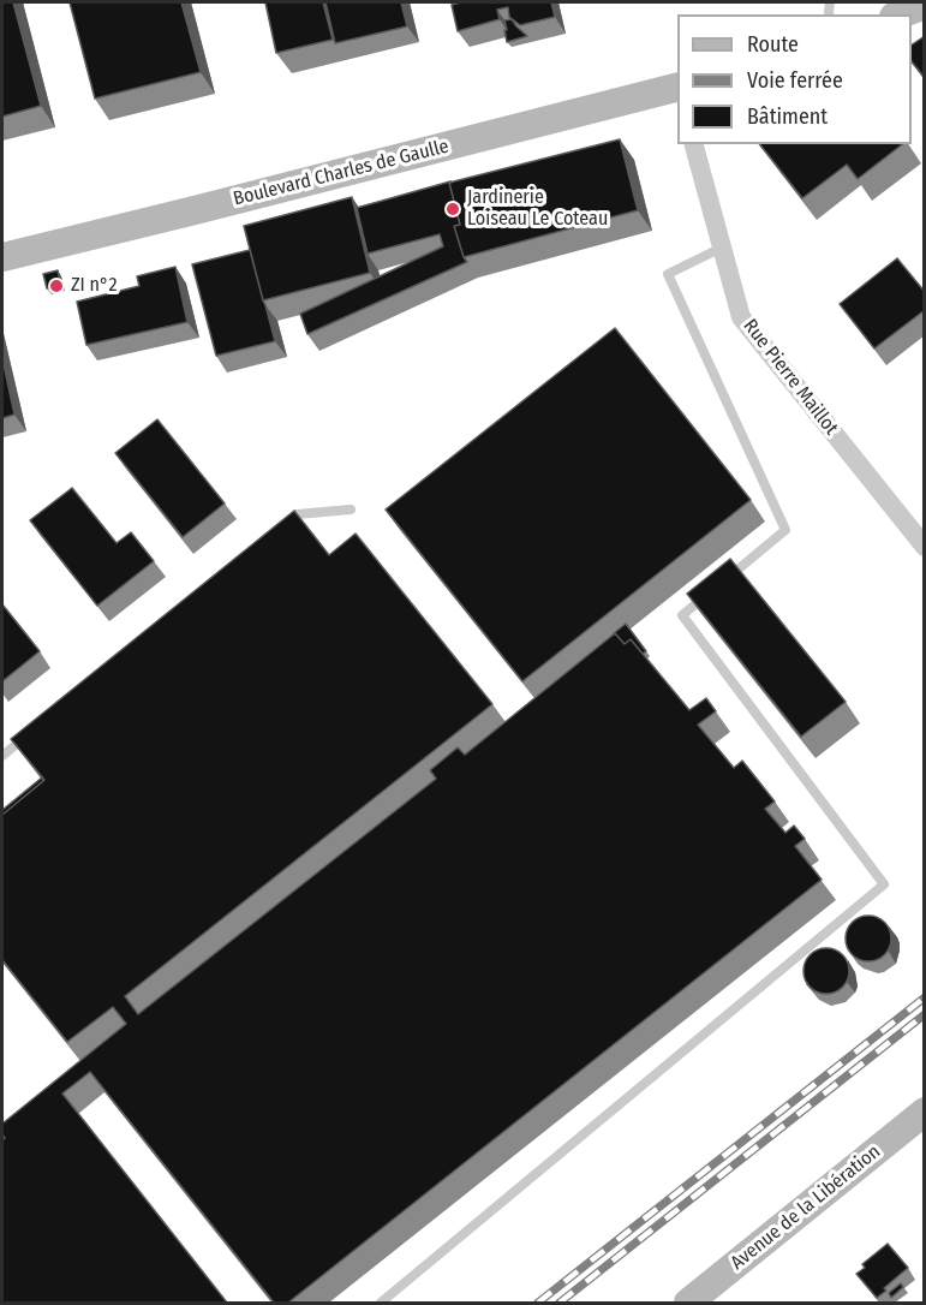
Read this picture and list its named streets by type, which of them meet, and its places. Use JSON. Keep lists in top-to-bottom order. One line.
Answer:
{"streets":{"street":["Boulevard Charles de Gaulle","Rue Pierre Maillot","Avenue de la Libération"]},"places":["Jardinerie Loiseau Le Coteau","ZI n°2"],"legend":["Route","Voie ferrée","Bâtiment"]}
